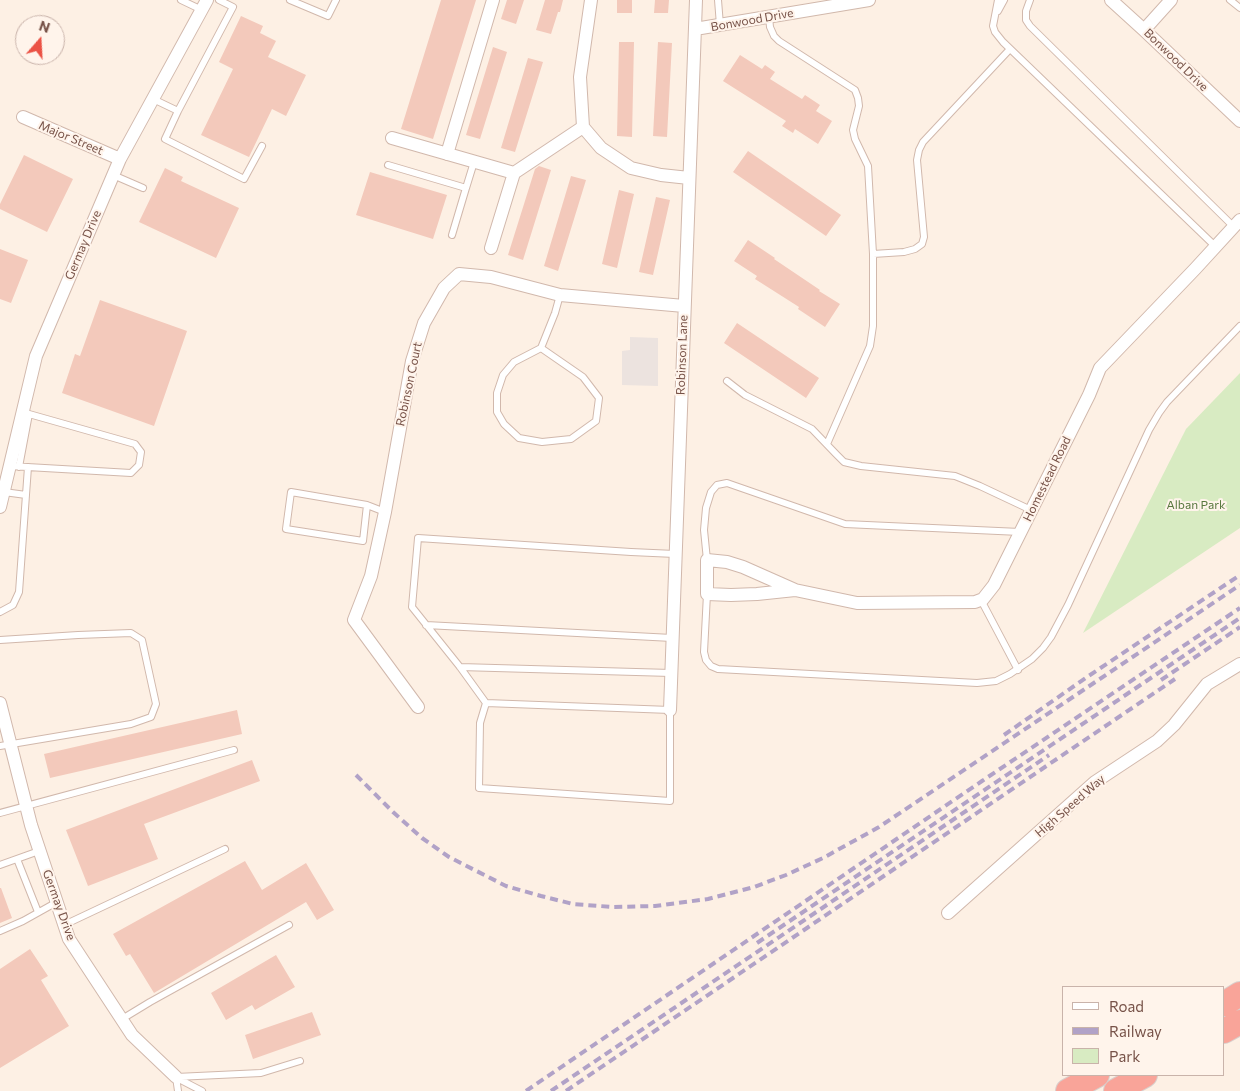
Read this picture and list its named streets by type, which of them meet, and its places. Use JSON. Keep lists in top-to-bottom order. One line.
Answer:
{"streets":{"street":["Bonwood Drive","Major Street","Germay Drive","Robinson Lane","Robinson Court","Homestead Road","High Speed Way"]},"crossings":[["Bonwood Drive","Robinson Lane"],["Major Street","Germay Drive"],["Robinson Lane","Robinson Court"]],"parks":["Alban Park"],"legend":["Road","Railway","Park"],"north":"top"}
